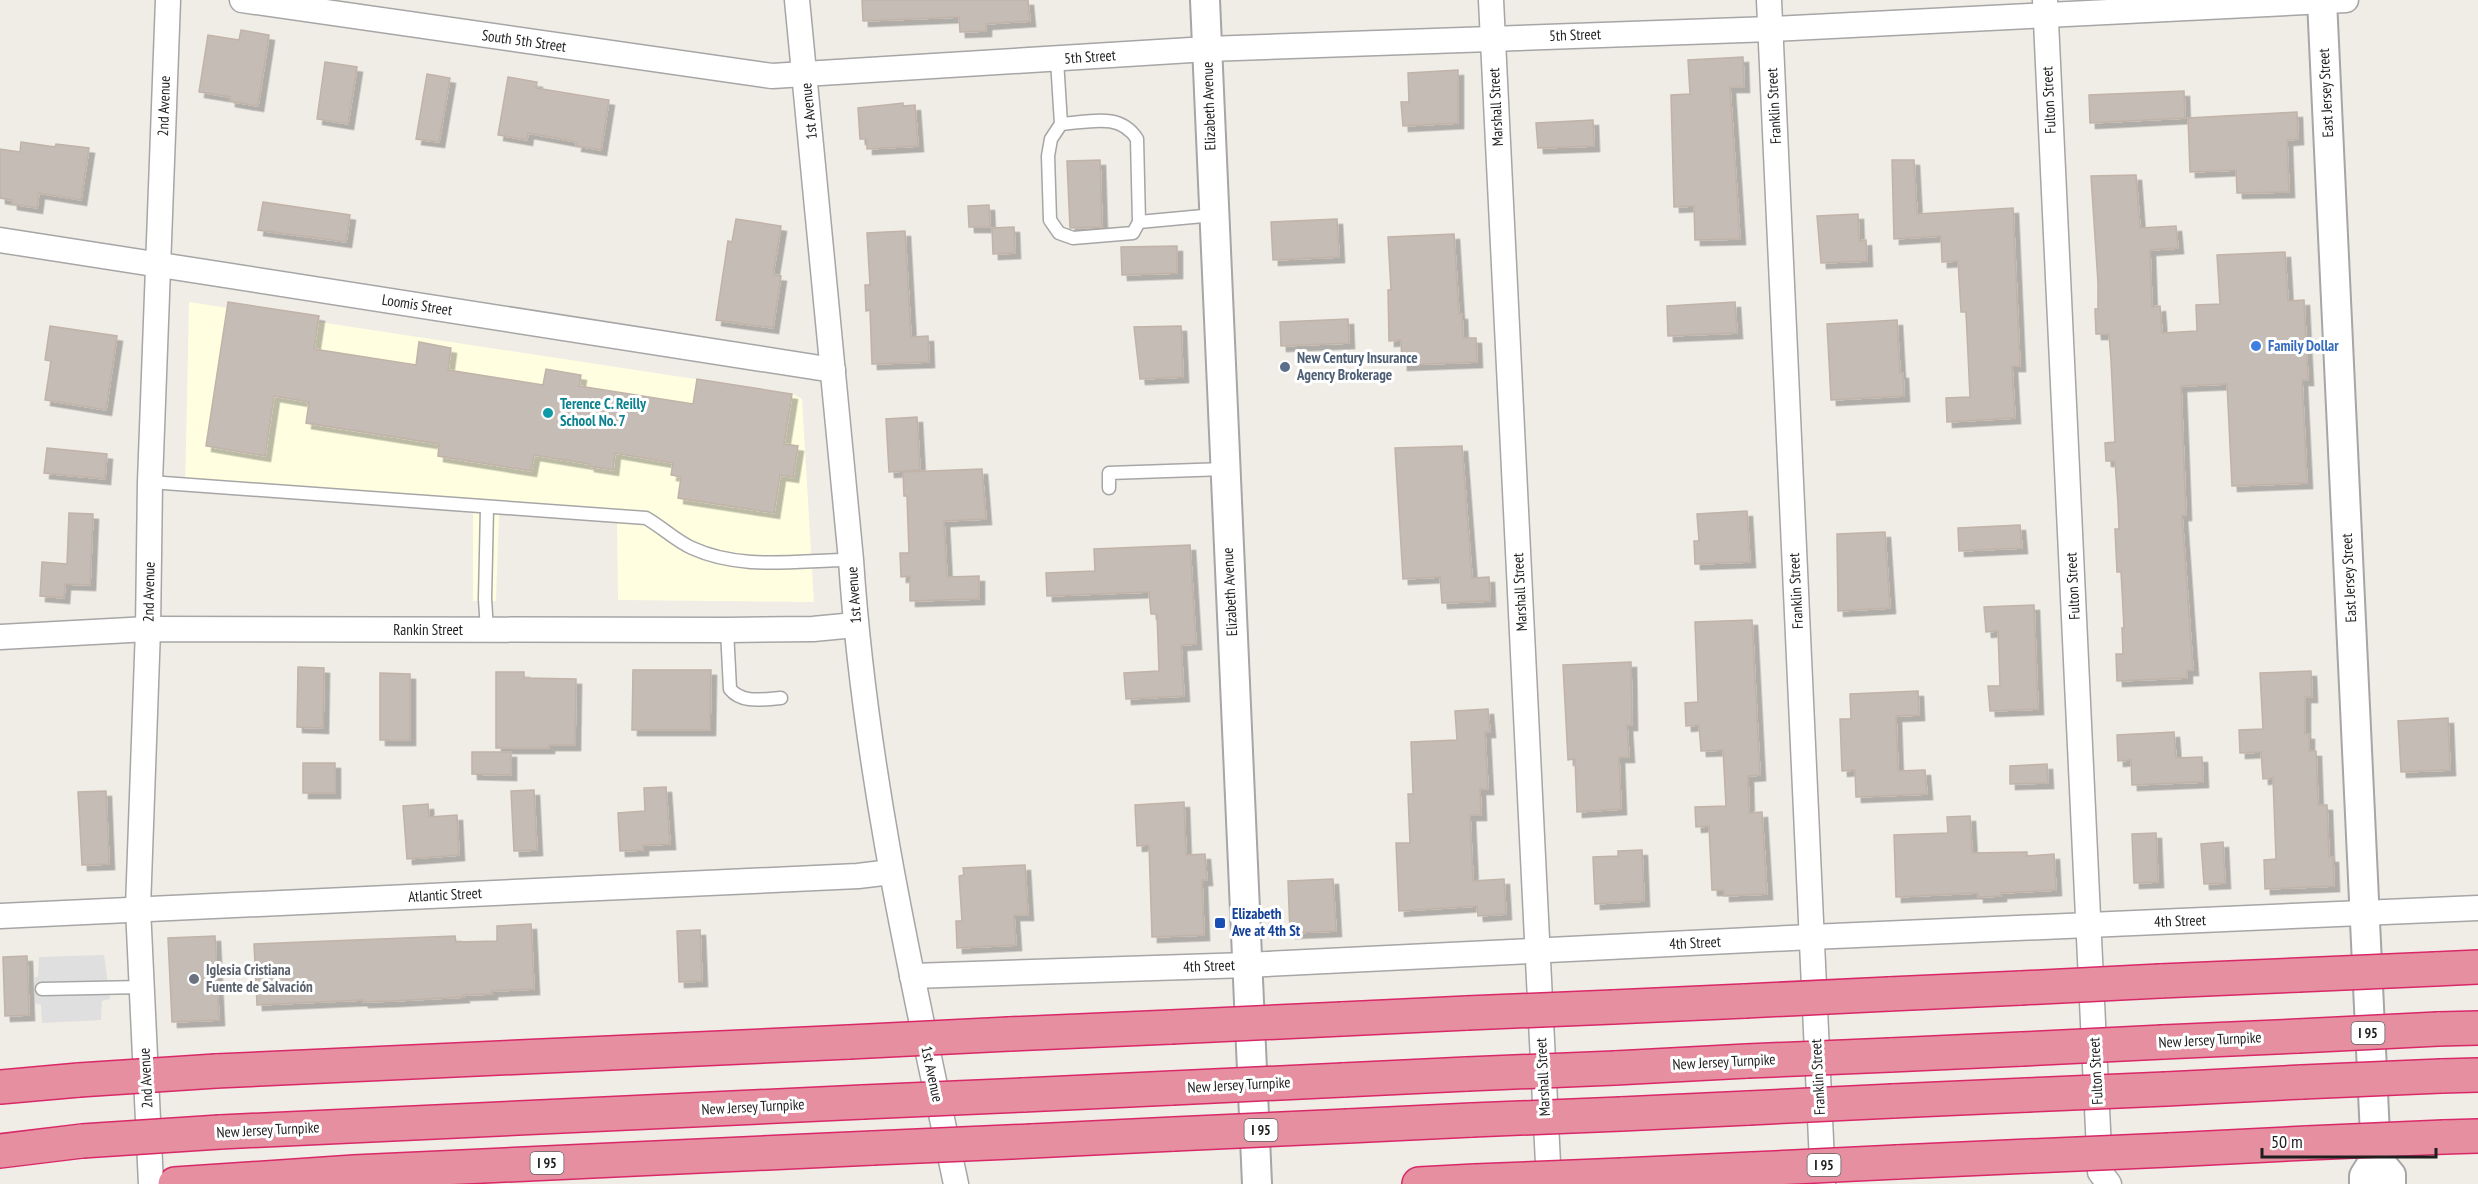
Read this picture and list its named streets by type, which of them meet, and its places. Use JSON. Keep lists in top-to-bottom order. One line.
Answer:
{"streets":{"highway":["I 95","New Jersey Turnpike"],"street":["5th Street","South 5th Street","East Jersey Street","Fulton Street","2nd Avenue","Elizabeth Avenue","Franklin Street","Marshall Street","1st Avenue","Loomis Street","Rankin Street","Atlantic Street","4th Street"]},"crossings":[["5th Street","South 5th Street"],["5th Street","East Jersey Street"],["5th Street","Fulton Street"],["5th Street","Elizabeth Avenue"],["5th Street","Franklin Street"],["5th Street","Marshall Street"],["5th Street","1st Avenue"],["South 5th Street","1st Avenue"],["East Jersey Street","4th Street"],["Fulton Street","4th Street"],["2nd Avenue","Loomis Street"],["2nd Avenue","Rankin Street"],["2nd Avenue","Atlantic Street"],["Elizabeth Avenue","4th Street"],["Franklin Street","4th Street"],["Marshall Street","4th Street"],["1st Avenue","Loomis Street"],["1st Avenue","Rankin Street"],["1st Avenue","Atlantic Street"],["1st Avenue","4th Street"]],"places":{"other":["Family Dollar","New Century Insurance Agency Brokerage","Terence C. Reilly School No. 7","Iglesia Cristiana Fuente de Salvación"],"transit":["Elizabeth Ave at 4th St"]},"scale_bar":"50 m"}
